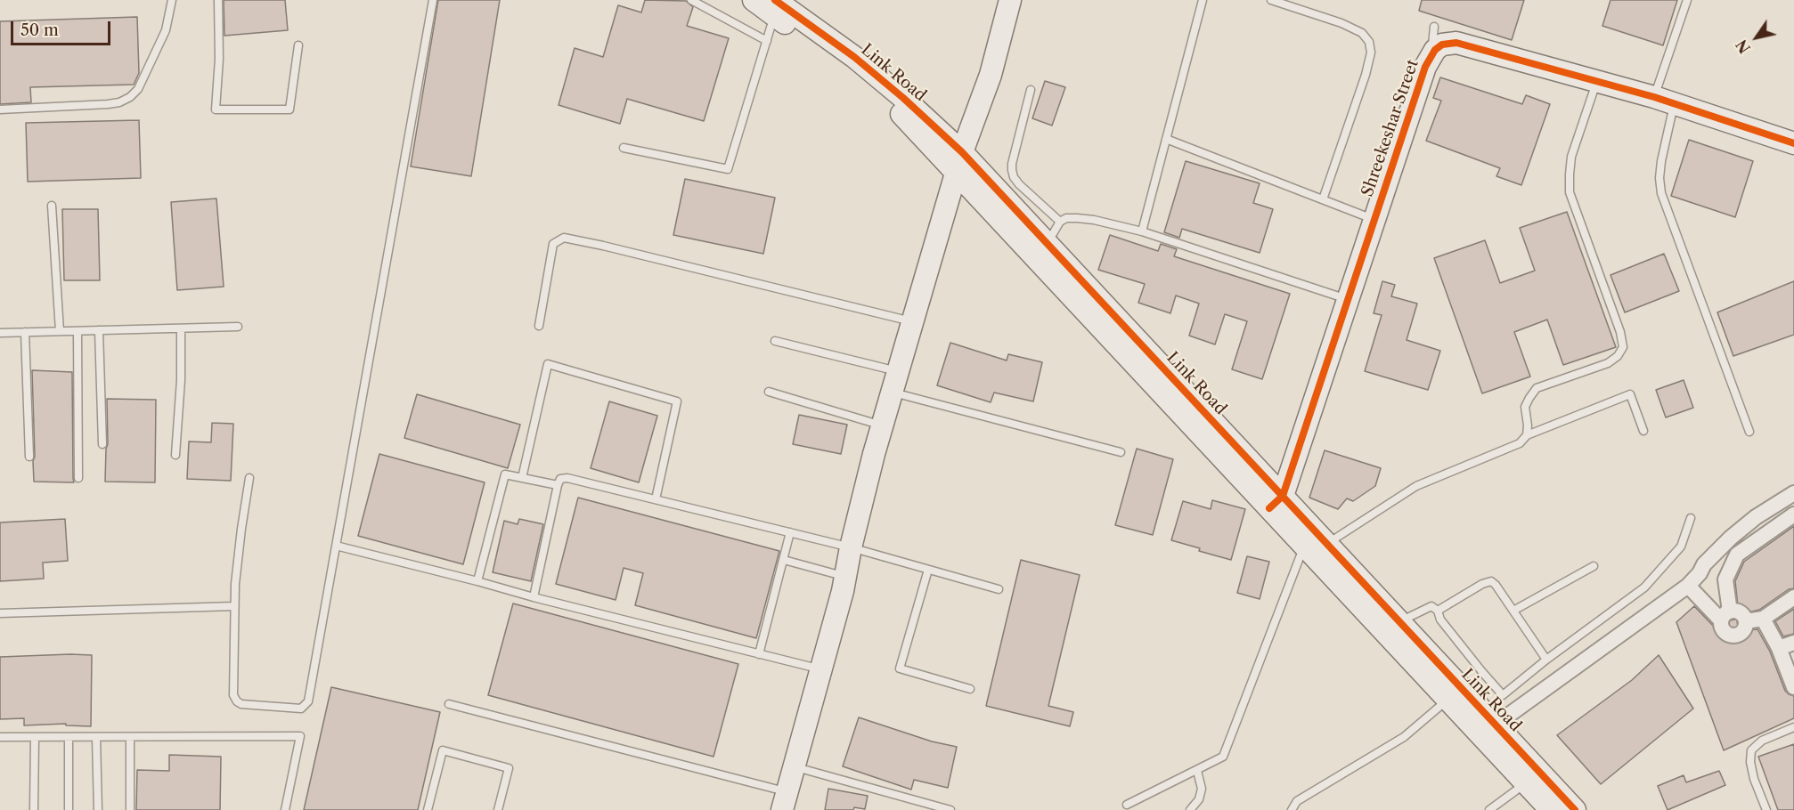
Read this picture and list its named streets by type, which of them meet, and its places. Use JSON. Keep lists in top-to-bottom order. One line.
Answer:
{"streets":{"street":["Link Road","Shreekeshar Street"]},"crossings":[["Link Road","Shreekeshar Street"]],"scale_bar":"50 m","north":"bottom left"}
